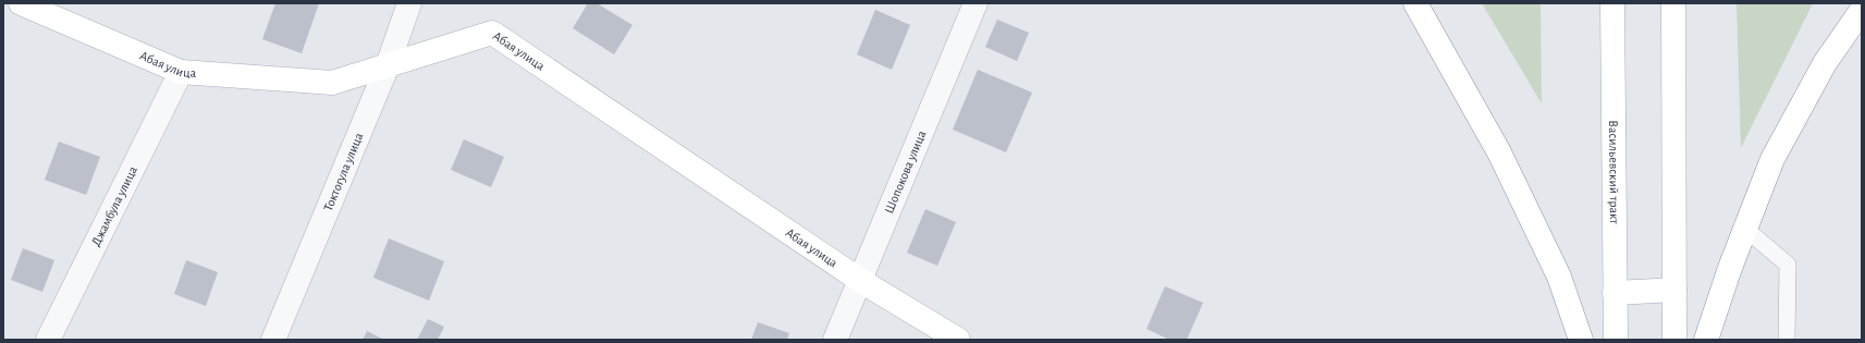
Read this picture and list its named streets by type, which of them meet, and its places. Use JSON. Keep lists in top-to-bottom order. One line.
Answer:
{"streets":{"main road":["Абая улица","Васильевский тракт"],"street":["Токтогула улица","Шопокова улица","Джамбула улица"]},"crossings":[["Абая улица","Токтогула улица"],["Абая улица","Шопокова улица"],["Абая улица","Джамбула улица"]]}
